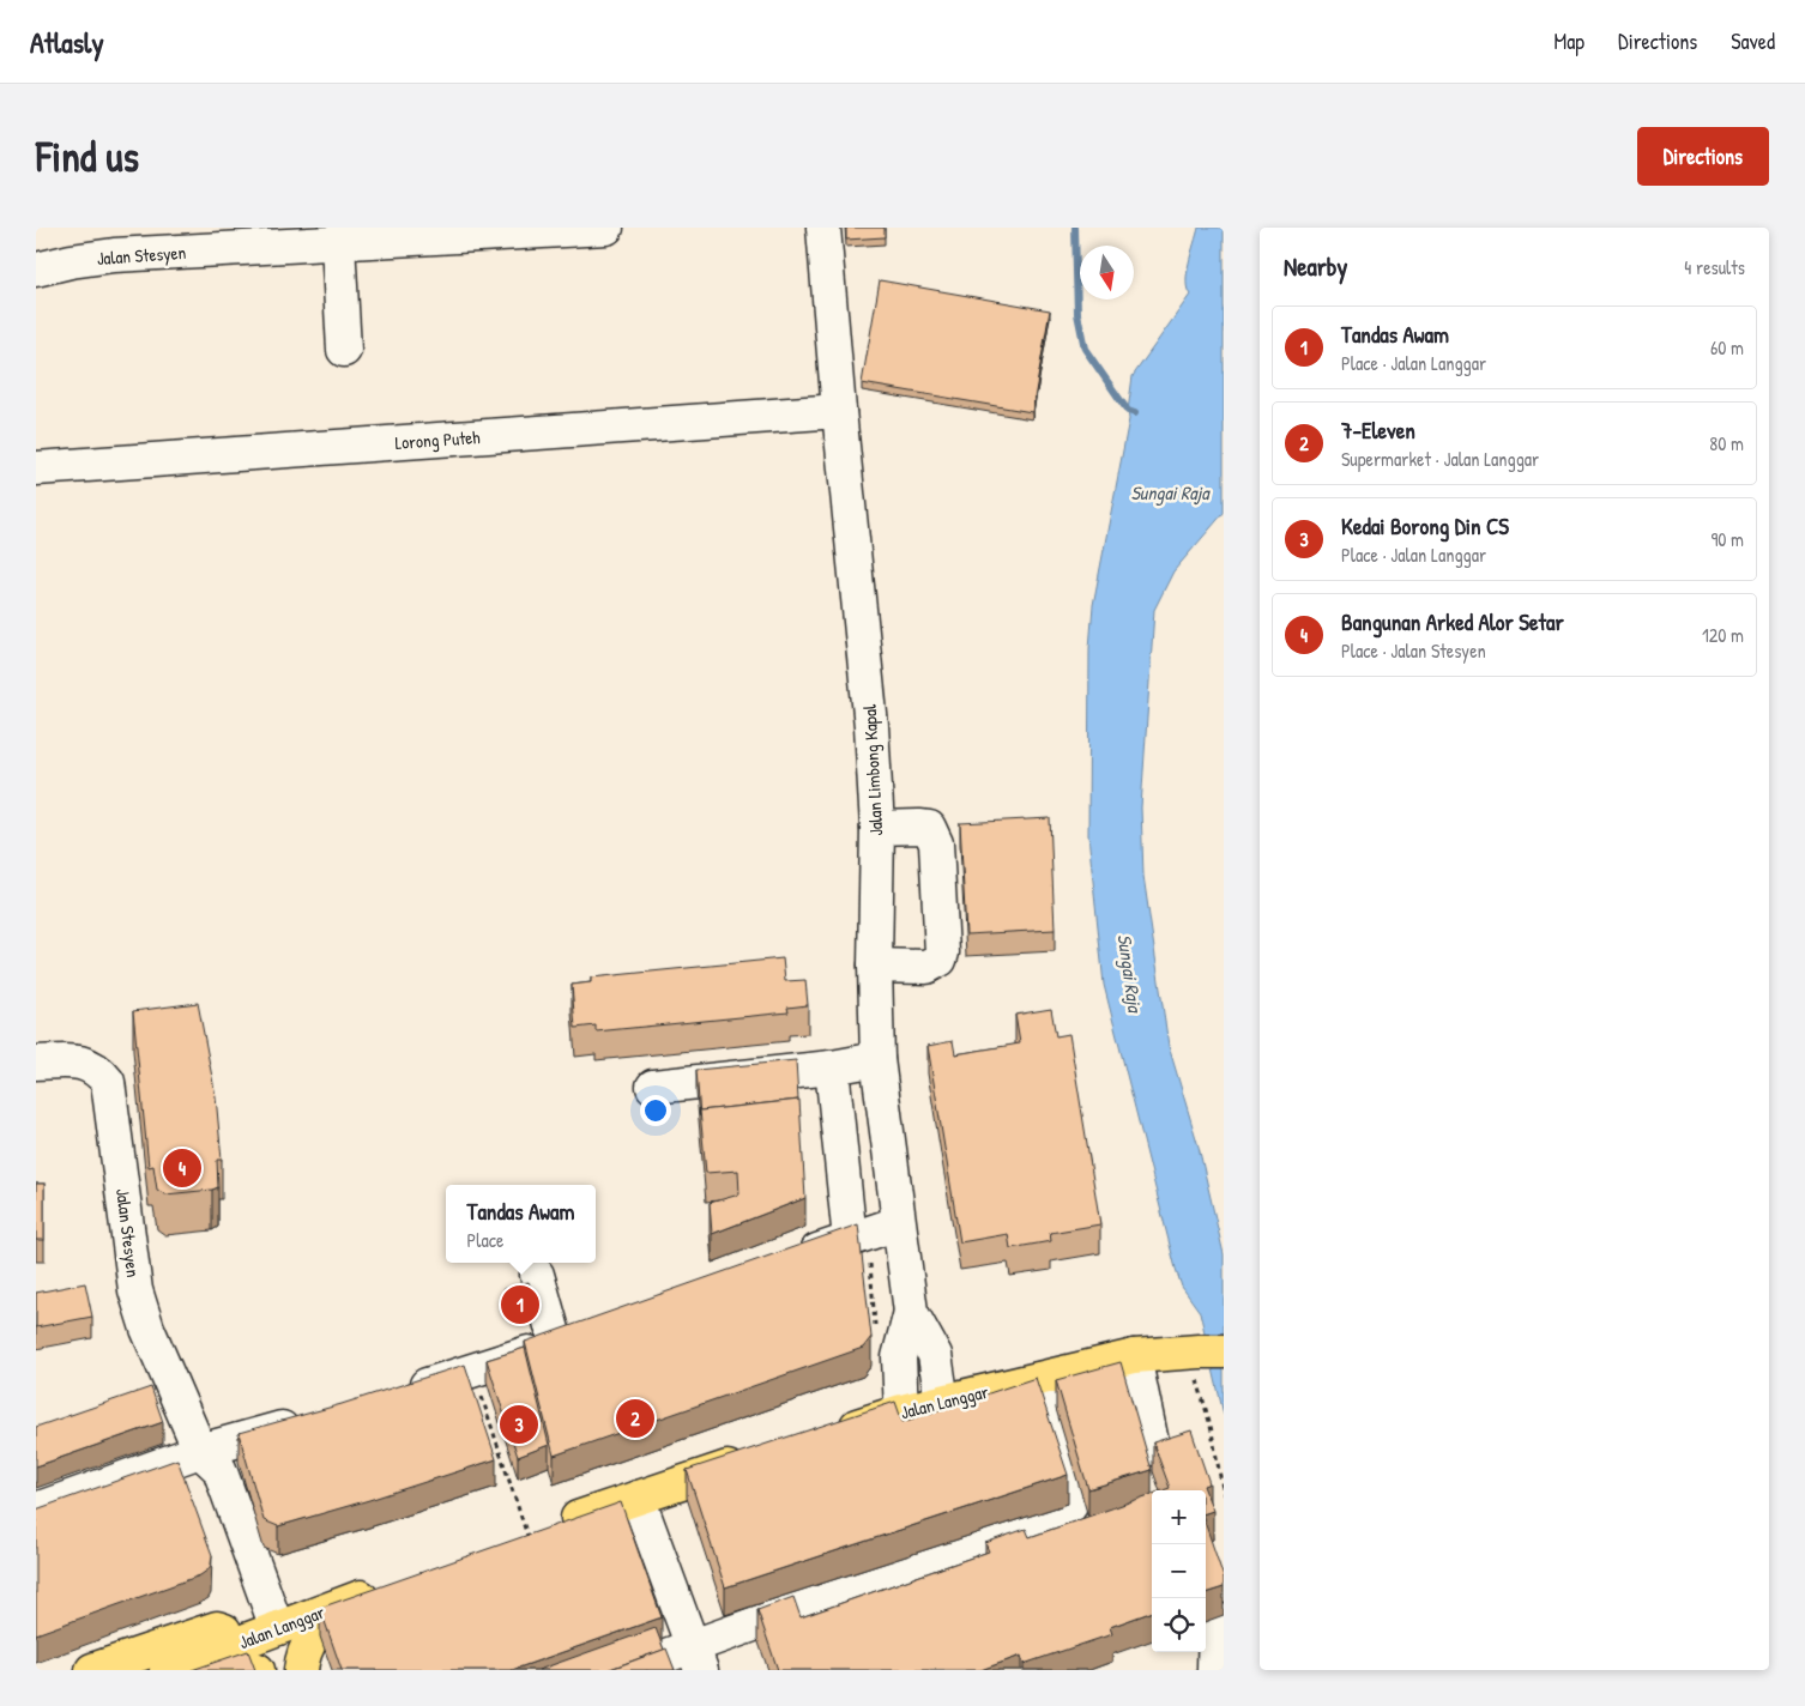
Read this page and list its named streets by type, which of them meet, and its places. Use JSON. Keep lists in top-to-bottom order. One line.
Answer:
{"streets":{"main road":["Jalan Langgar"],"street":["Jalan Stesyen","Lorong Puteh","Jalan Limbong Kapal"]},"crossings":[["Jalan Stesyen","Jalan Langgar"],["Lorong Puteh","Jalan Limbong Kapal"],["Jalan Limbong Kapal","Jalan Langgar"]],"water":["Sungai Raja"],"north":"bottom","page":{"header":"Atlasly","nav":["Map","Directions","Saved"],"buttons":"Directions","title":"Find us","heading":["Nearby","4 results"],"list":[{"mark":"1","name":"Tandas Awam","note":"Place · Jalan Langgar","value":"60 m"},{"mark":"2","name":"7-Eleven","note":"Supermarket · Jalan Langgar","value":"80 m"},{"mark":"3","name":"Kedai Borong Din CS","note":"Place · Jalan Langgar","value":"90 m"},{"mark":"4","name":"Bangunan Arked Alor Setar","note":"Place · Jalan Stesyen","value":"120 m"}],"pins":["4","1","2","3"],"popup":["Tandas Awam","Place"],"map_buttons":["+","−"]}}
